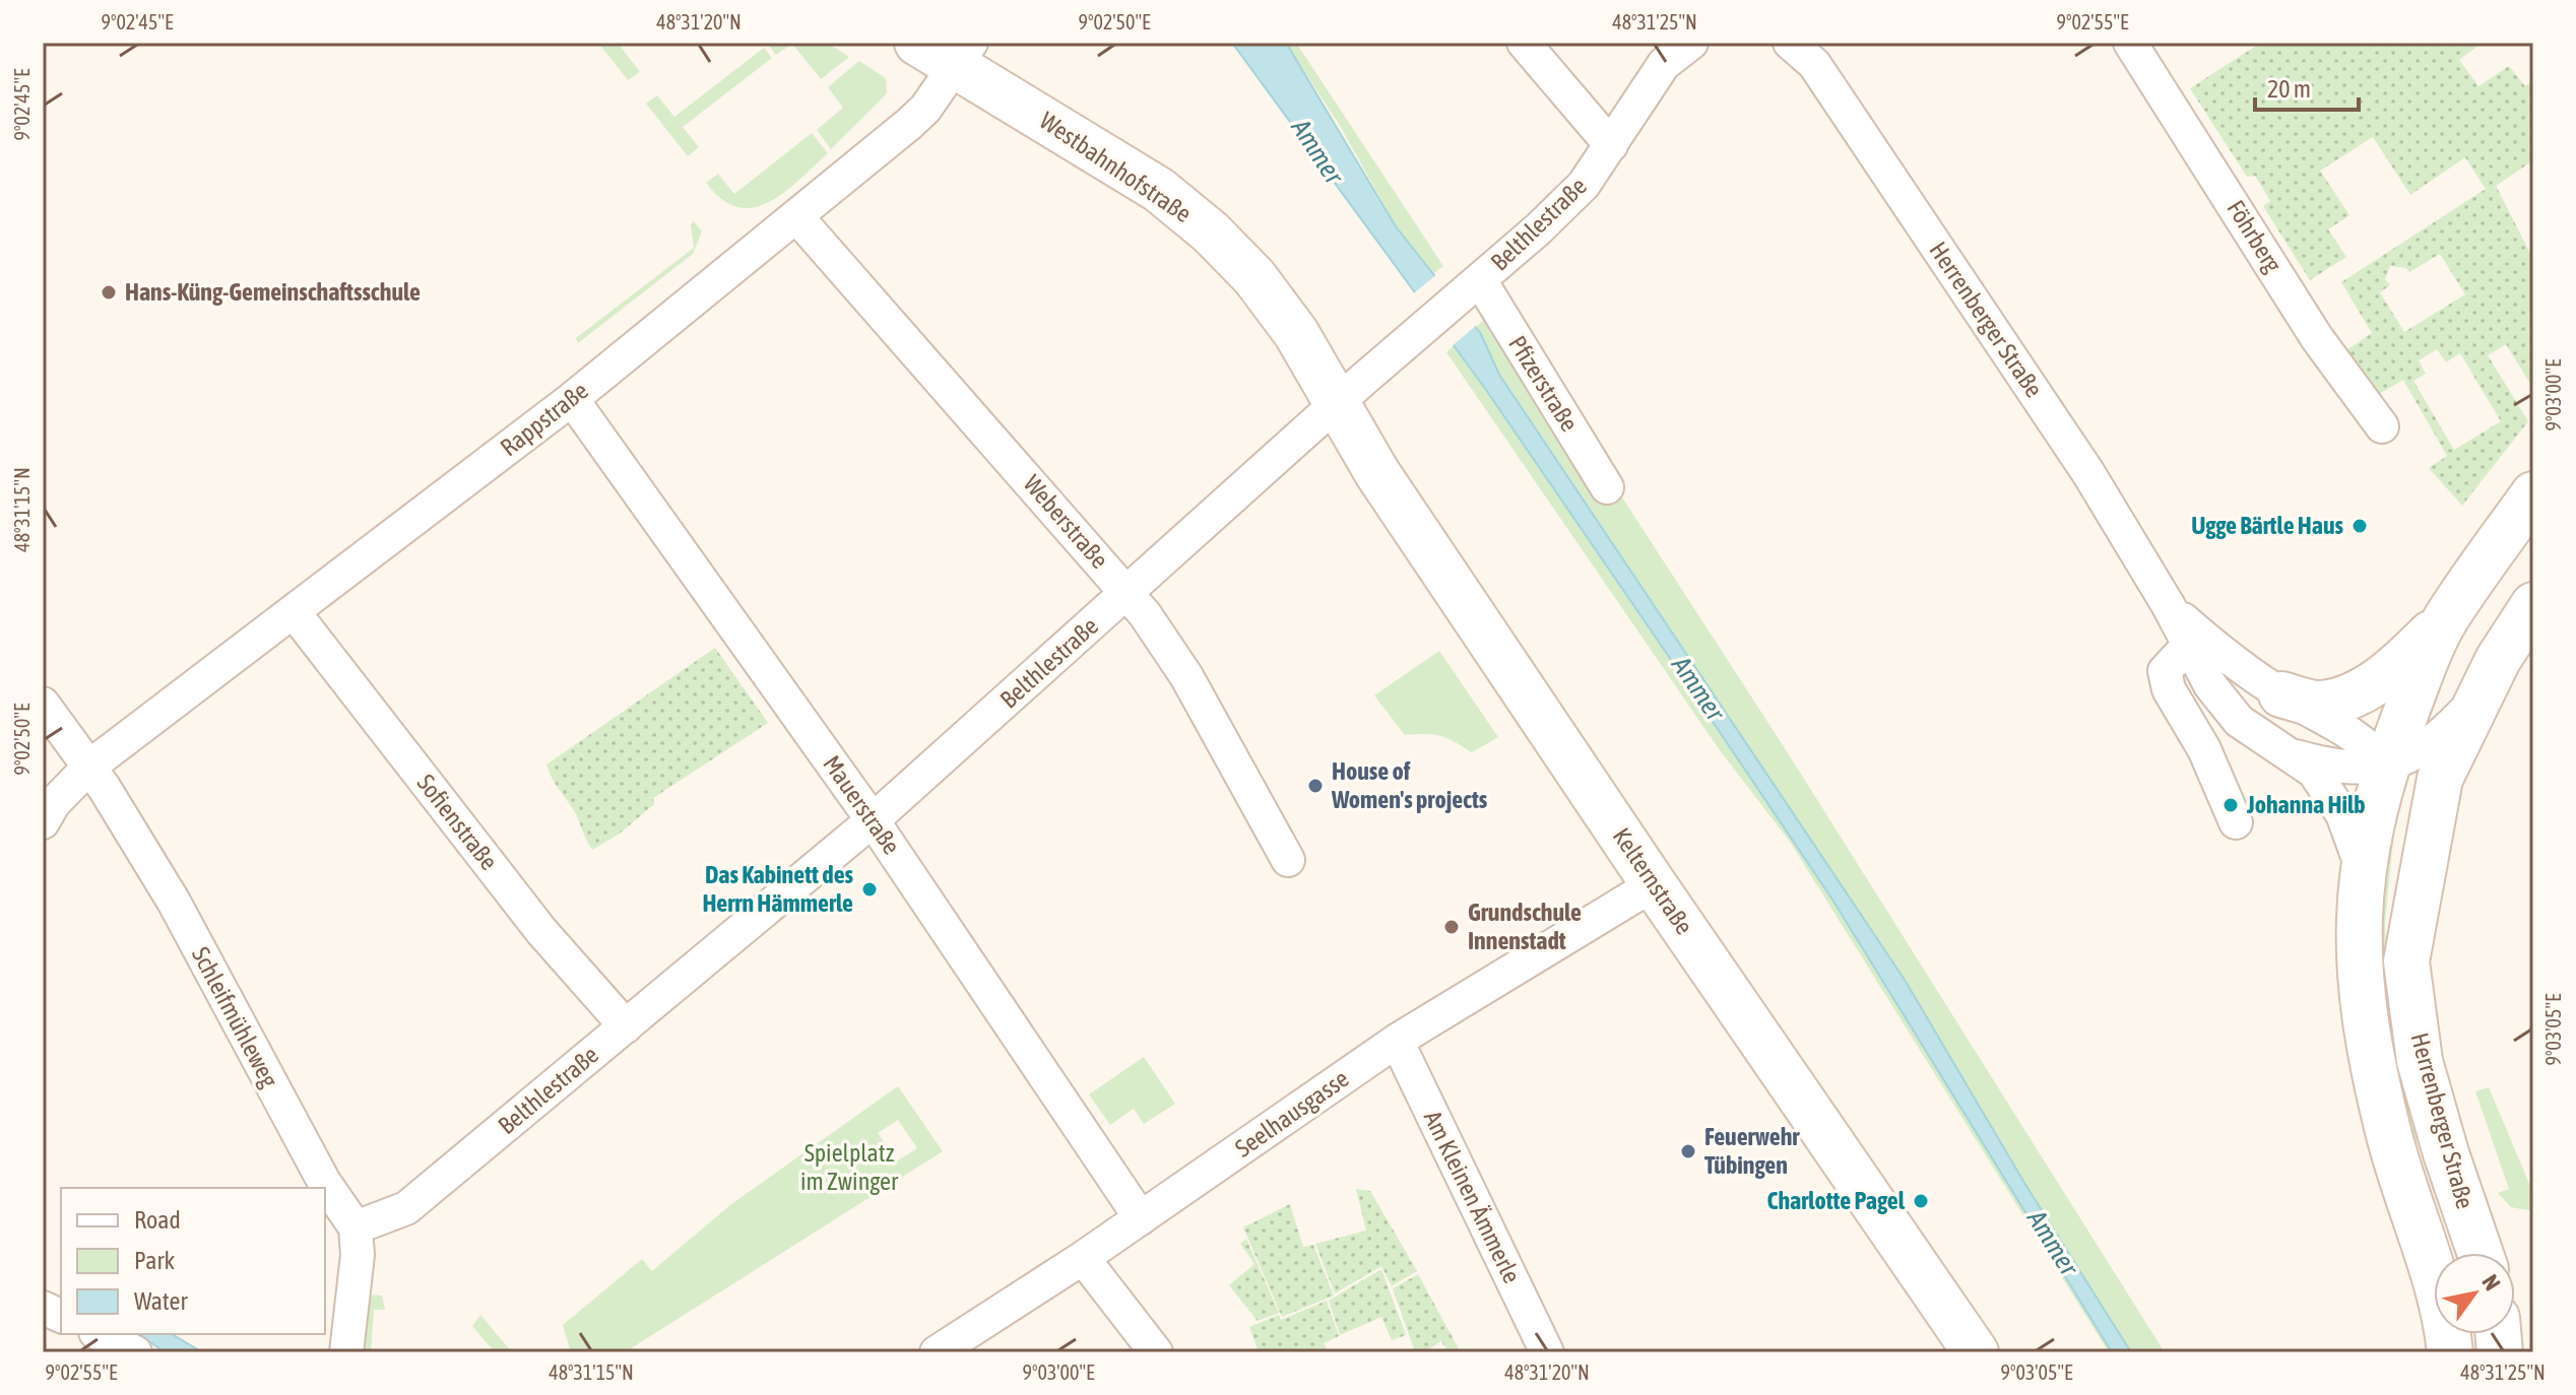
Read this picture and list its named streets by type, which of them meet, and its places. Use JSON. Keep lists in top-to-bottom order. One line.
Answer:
{"streets":{"street":["Westbahnhofstraße","Belthlestraße","Föhrberg","Herrenberger Straße","Pfizerstraße","Rappstraße","Weberstraße","Mauerstraße","Sofienstraße","Kelternstraße","Schleifmühleweg","Seelhausgasse","Am Kleinen Ämmerle"]},"crossings":[["Westbahnhofstraße","Belthlestraße"],["Westbahnhofstraße","Rappstraße"],["Westbahnhofstraße","Kelternstraße"],["Belthlestraße","Pfizerstraße"],["Belthlestraße","Weberstraße"],["Belthlestraße","Mauerstraße"],["Belthlestraße","Sofienstraße"],["Belthlestraße","Kelternstraße"],["Belthlestraße","Schleifmühleweg"],["Rappstraße","Weberstraße"],["Rappstraße","Mauerstraße"],["Rappstraße","Sofienstraße"],["Rappstraße","Schleifmühleweg"],["Mauerstraße","Seelhausgasse"],["Kelternstraße","Seelhausgasse"],["Seelhausgasse","Am Kleinen Ämmerle"]],"water":["Ammer"],"parks":["Spielplatz im Zwinger"],"places":["Hans-Küng-Gemeinschaftsschule","Ugge Bärtle Haus","House of Women's projects","Johanna Hilb","Das Kabinett des Herrn Hämmerle","Grundschule Innenstadt","Feuerwehr Tübingen","Charlotte Pagel"],"legend":["Road","Park","Water"],"scale_bar":"20 m","north":"top right","coordinates":["9°02'45\"E","48°31'20\"N","9°02'50\"E","48°31'25\"N","9°02'55\"E","9°03'00\"E","48°31'15\"N","9°03'05\"E"]}
